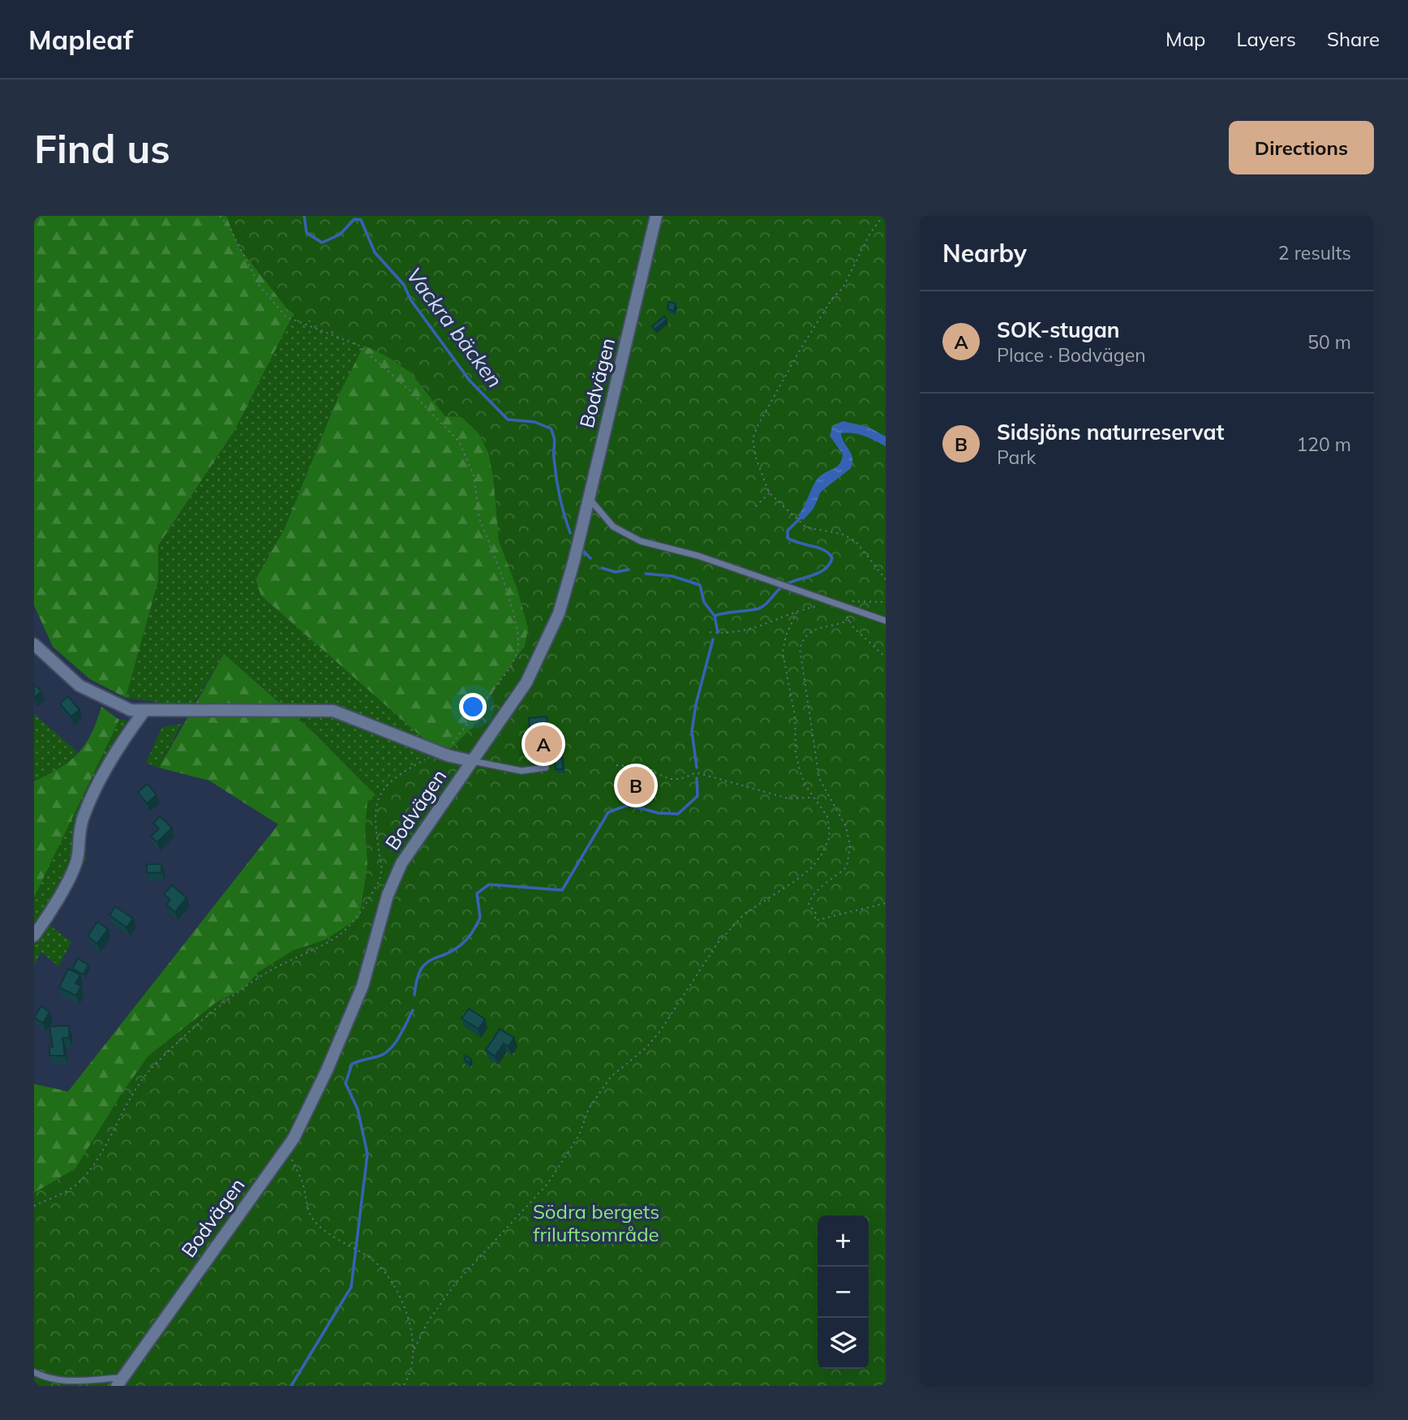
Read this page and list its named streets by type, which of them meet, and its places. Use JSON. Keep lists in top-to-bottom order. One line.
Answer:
{"streets":{"street":["Bodvägen"]},"water":["Vackra bäcken"],"parks":["Södra bergets friluftsområde"],"page":{"header":"Mapleaf","nav":["Map","Layers","Share"],"buttons":"Directions","title":"Find us","heading":["Nearby","2 results"],"list":[{"mark":"A","name":"SOK-stugan","note":"Place · Bodvägen","value":"50 m"},{"mark":"B","name":"Sidsjöns naturreservat","note":"Park","value":"120 m"}],"pins":["A","B"],"map_buttons":["+","−"]}}
